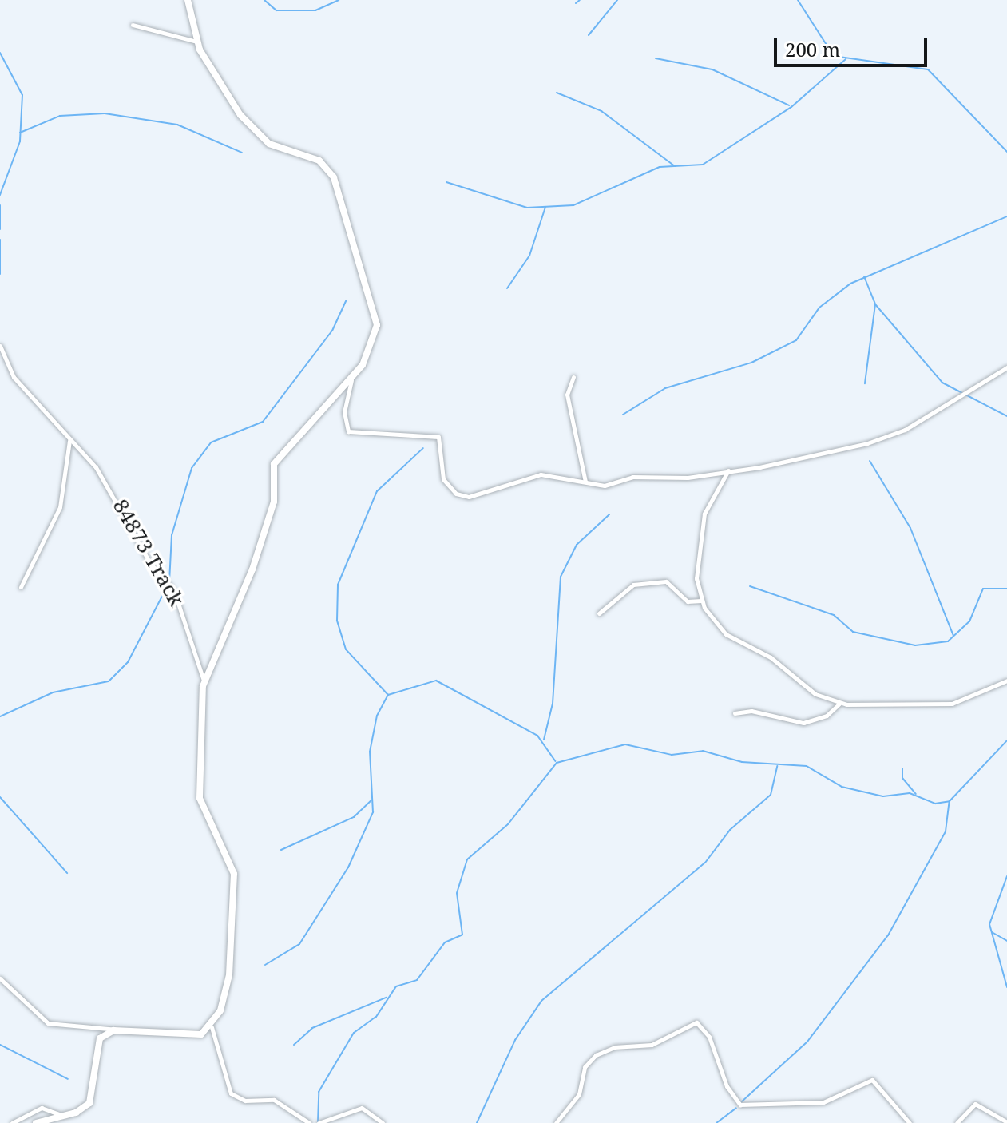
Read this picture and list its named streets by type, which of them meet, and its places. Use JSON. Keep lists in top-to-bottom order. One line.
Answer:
{"streets":{"street":["84873 Track"]},"scale_bar":"200 m"}
